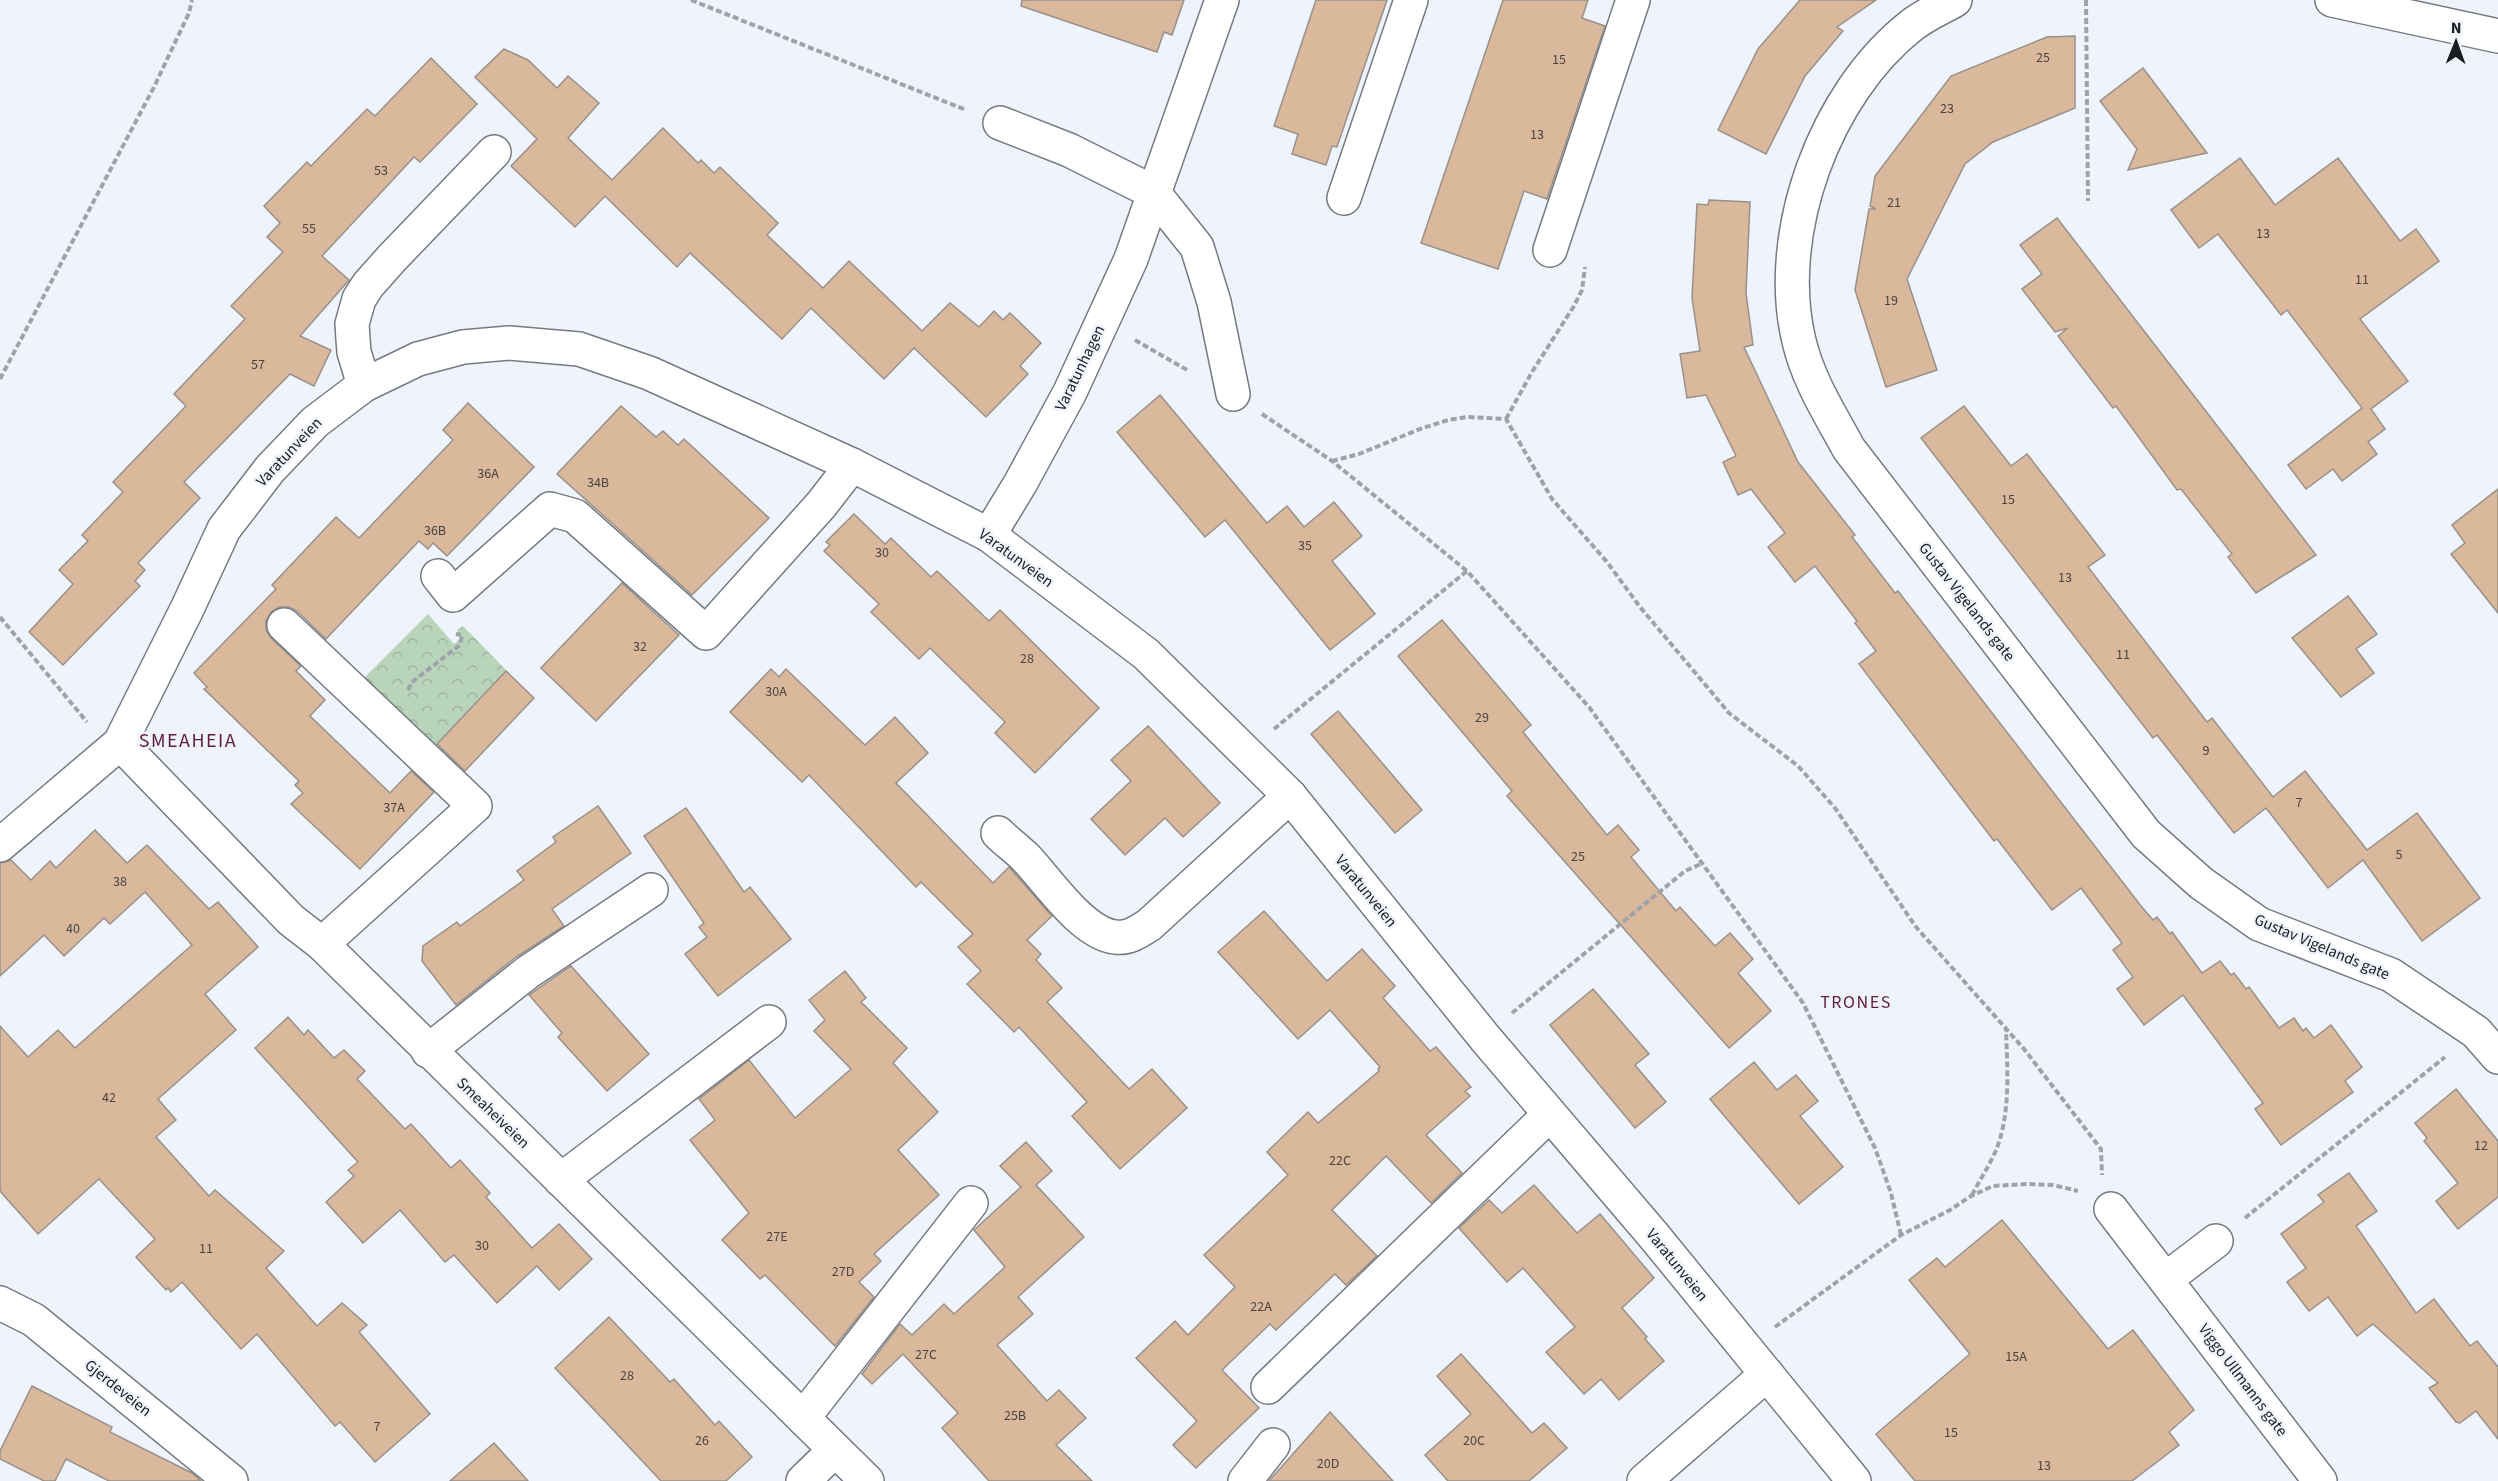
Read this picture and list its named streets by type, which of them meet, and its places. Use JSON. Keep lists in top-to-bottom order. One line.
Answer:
{"streets":{"street":["Varatunhagen","Varatunveien","Gustav Vigelands gate","Smeaheiveien","Viggo Ullmanns gate","Gjerdeveien"]},"crossings":[["Varatunhagen","Varatunveien"],["Varatunveien","Smeaheiveien"]],"districts":["SMEAHEIA","TRONES"],"house_numbers":["25","15","23","13","53","21","55","13","11","19","57","36A","34B","15","36B","35","30","13","32","11","28","30A","29","9","7","37A","5","25","38","40","42","12","22C","27E","30","11","27D","22A","27C","15A","28","25B","7","15","26","20C","20D","13"],"north":"top"}
